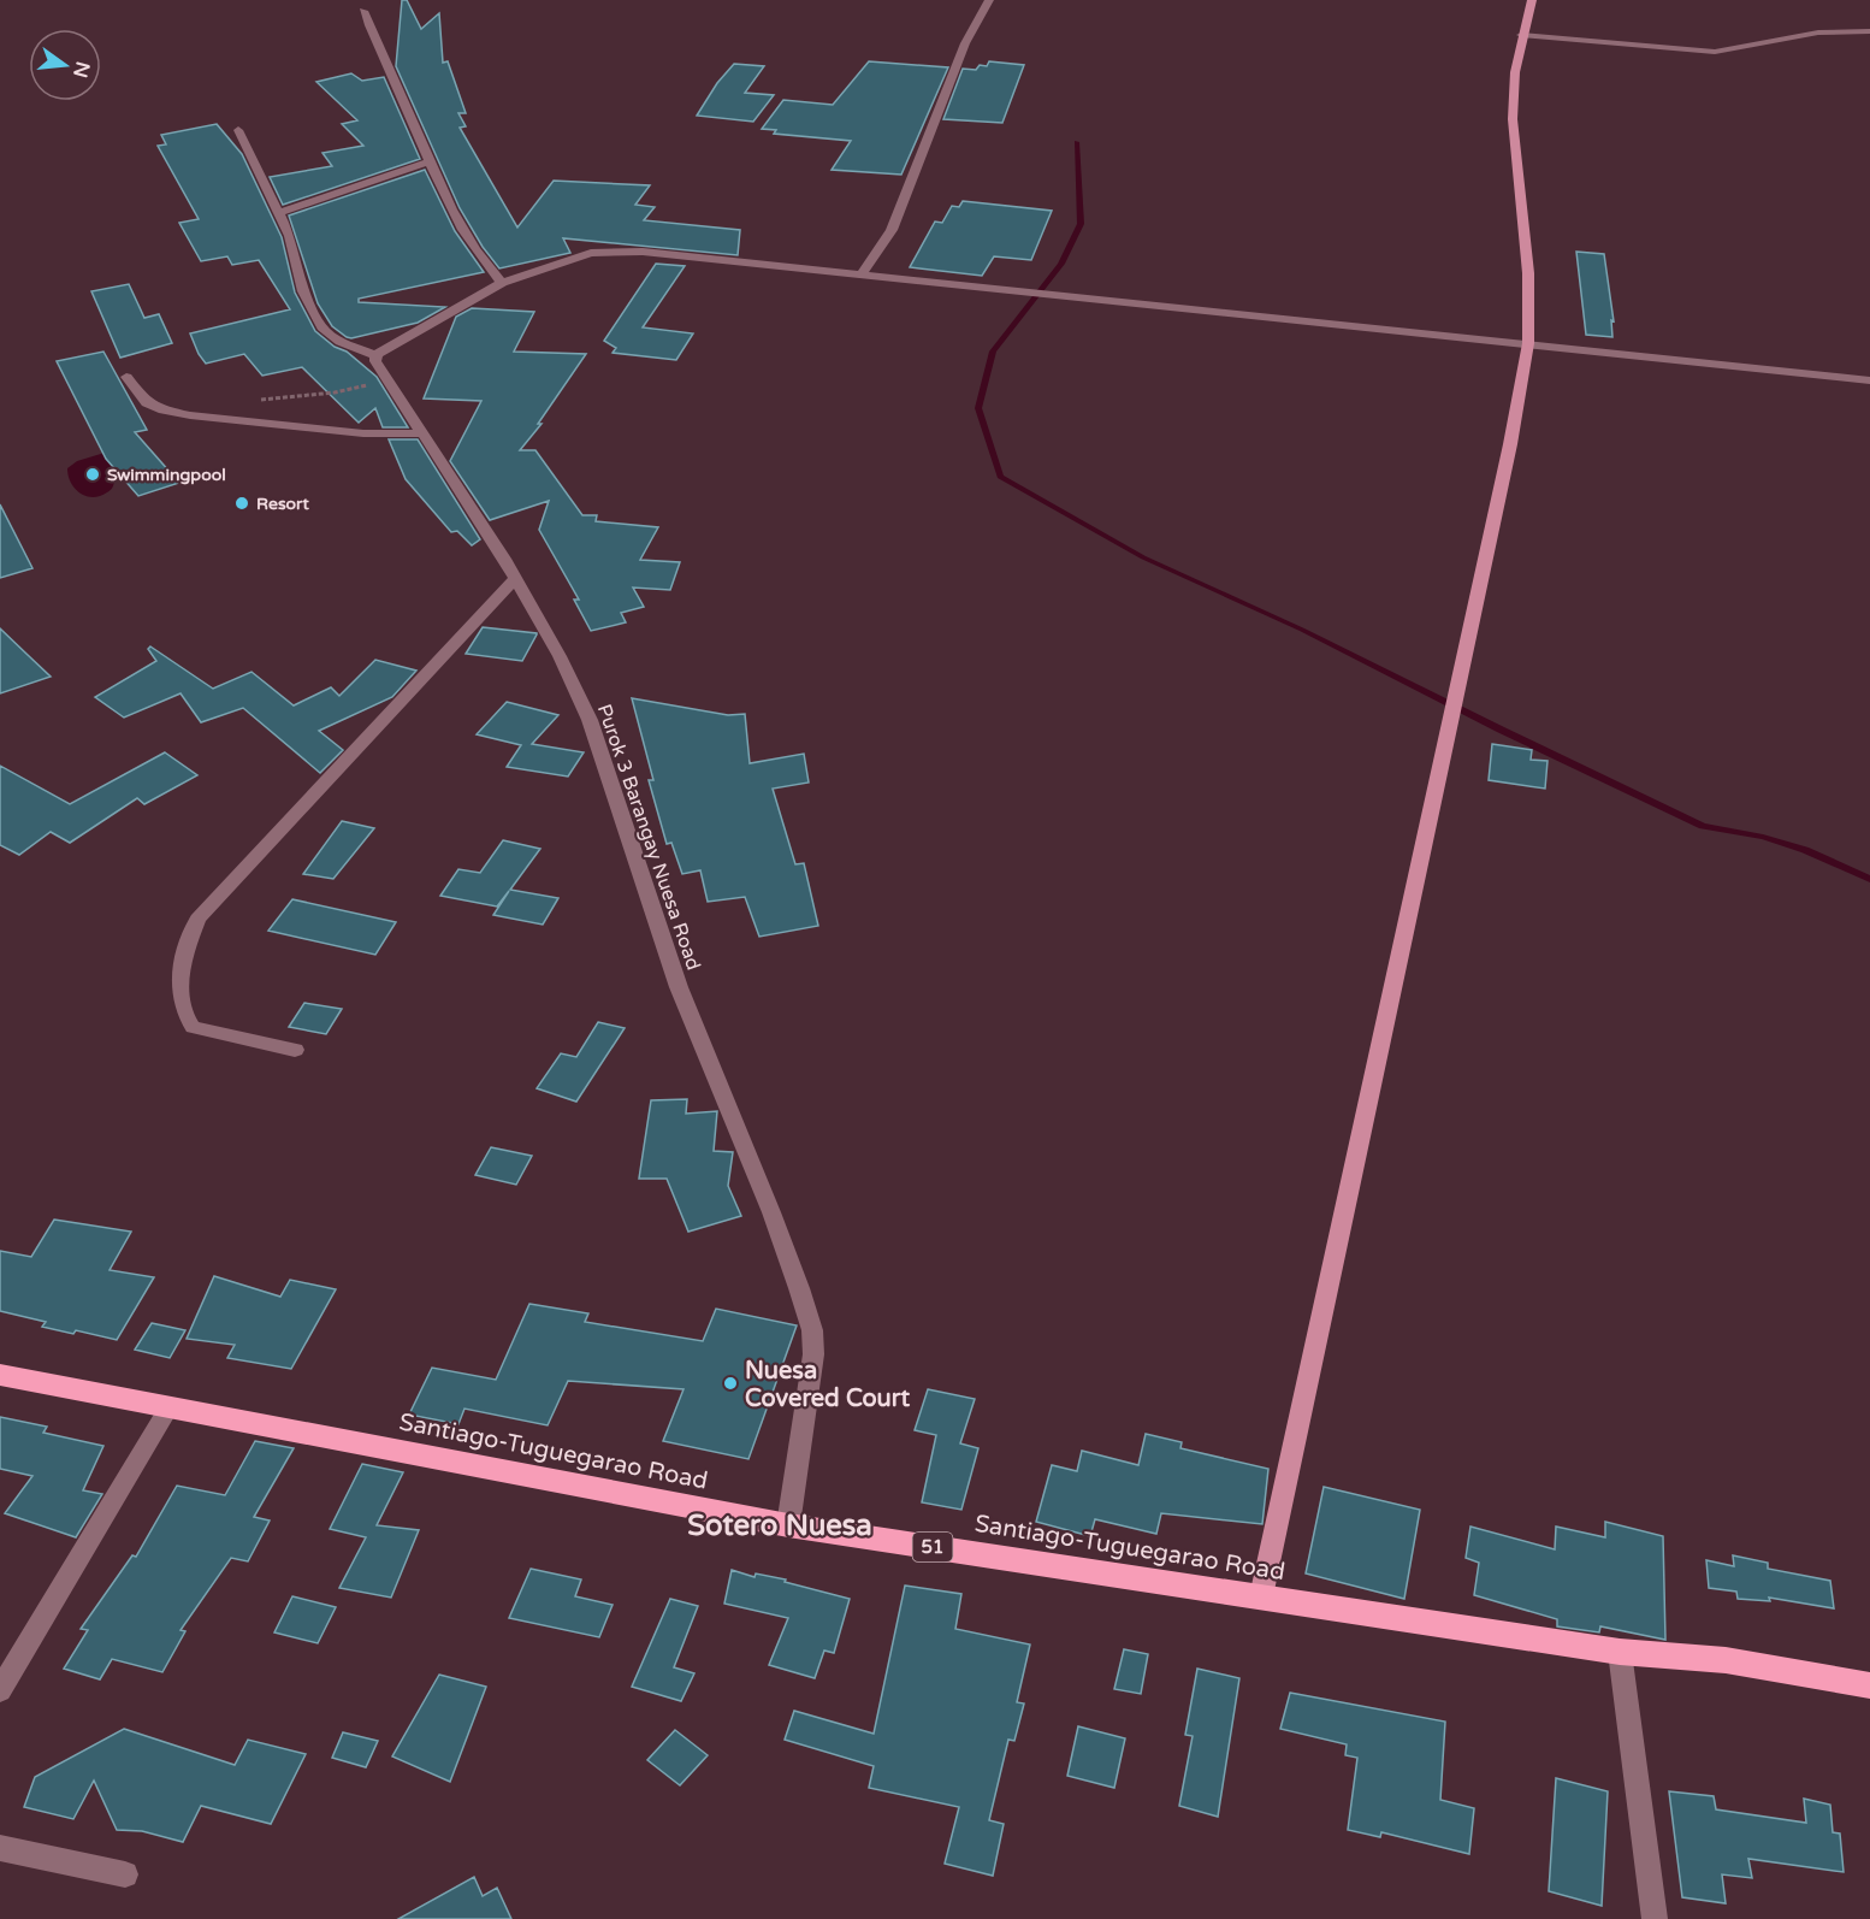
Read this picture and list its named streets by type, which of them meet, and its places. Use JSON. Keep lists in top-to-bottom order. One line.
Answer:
{"streets":{"highway":["Santiago-Tuguegarao Road","51"],"street":["Purok 3 Barangay Nuesa Road"]},"crossings":[["Purok 3 Barangay Nuesa Road","Santiago-Tuguegarao Road"]],"districts":["Sotero Nuesa"],"places":["Swimmingpool","Resort","Nuesa Covered Court"],"north":"right"}
